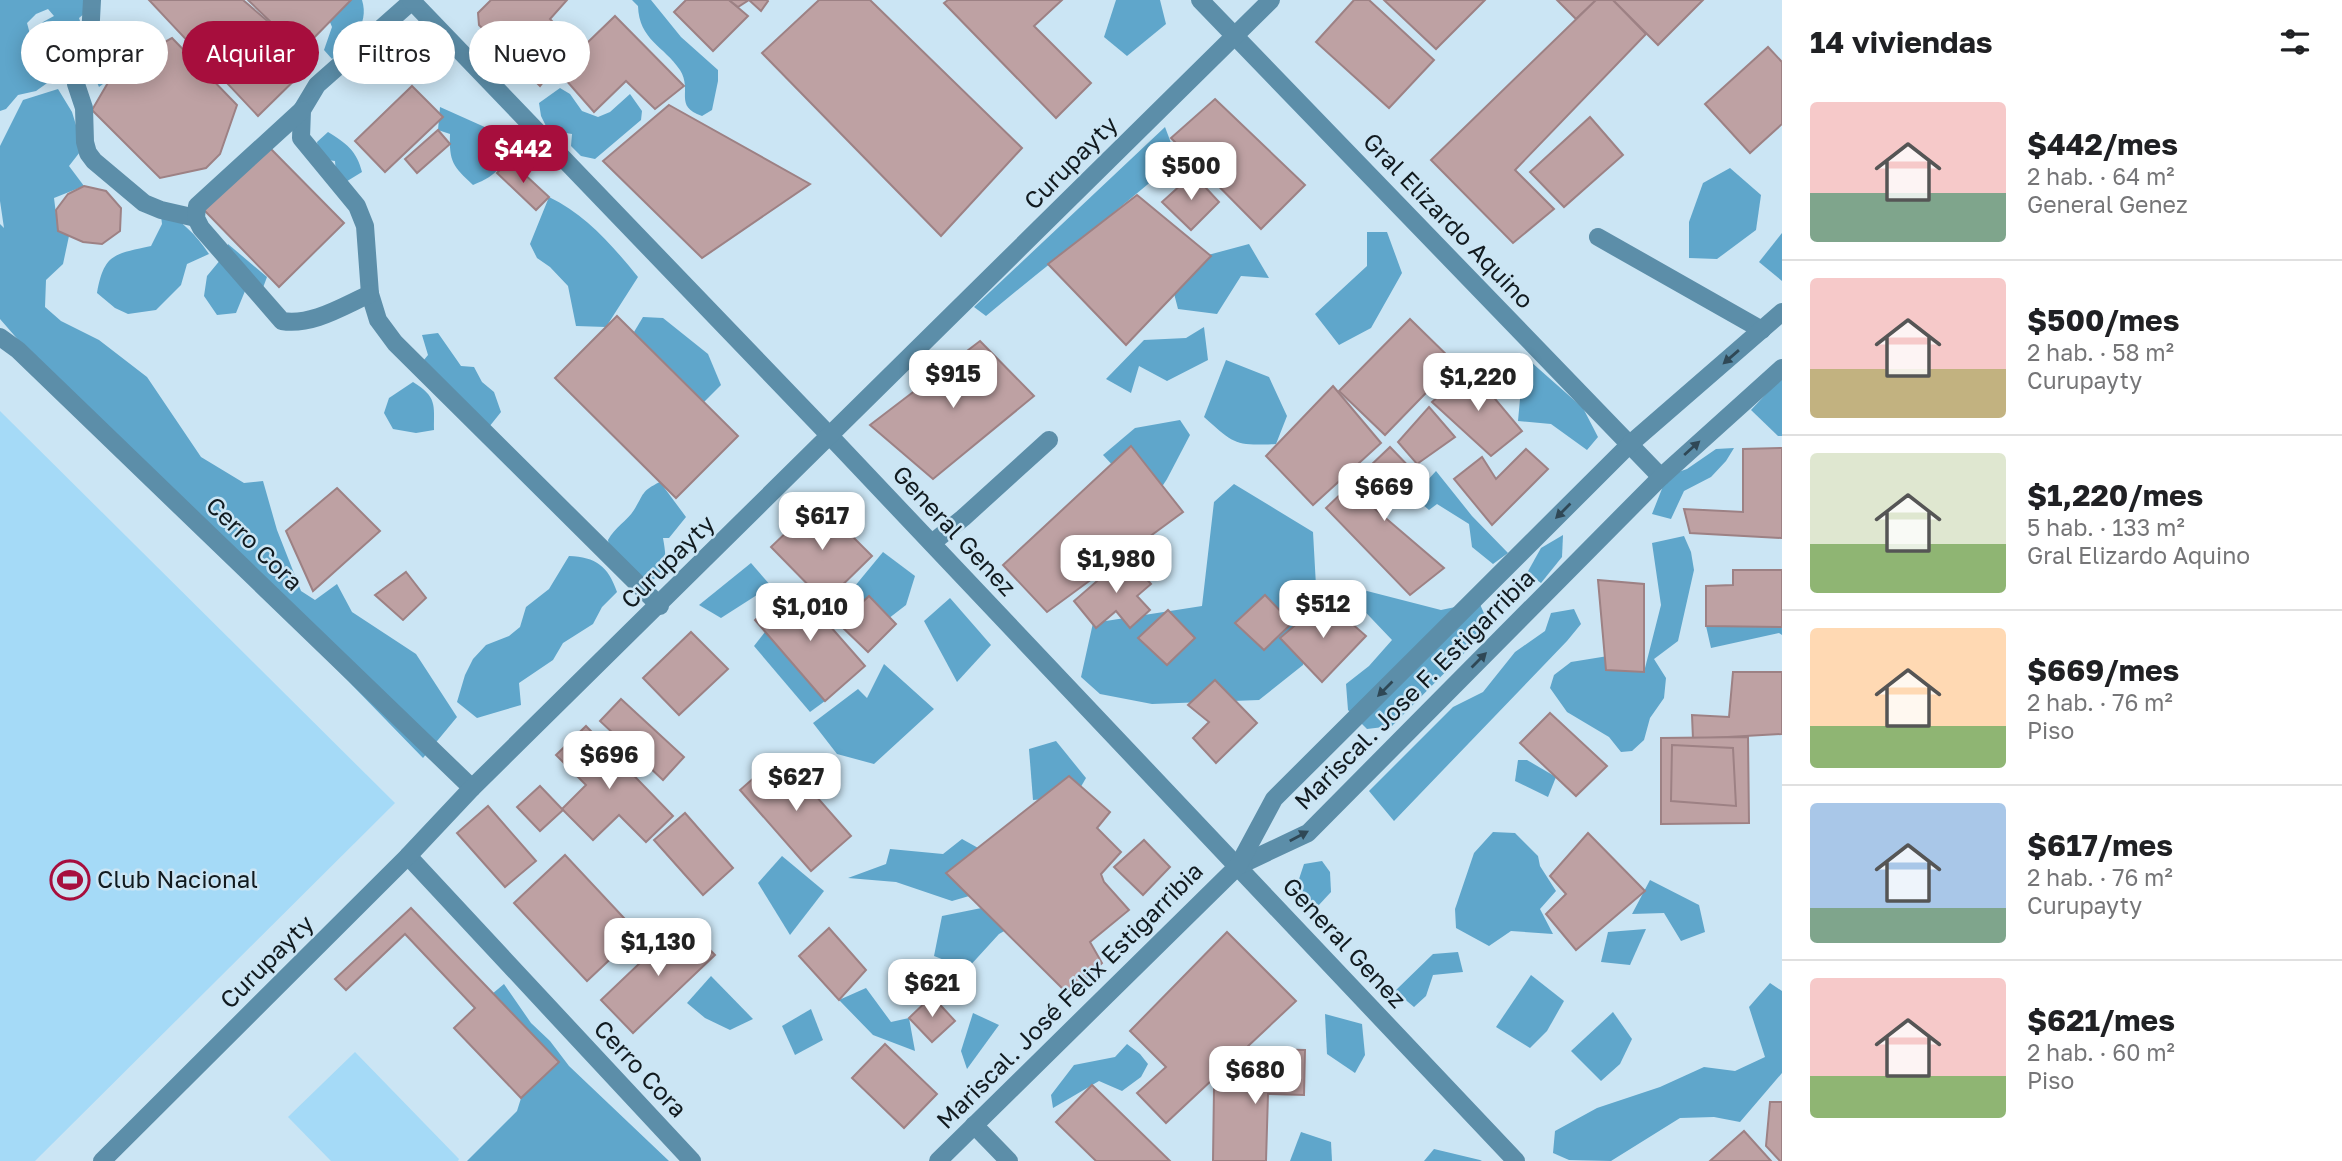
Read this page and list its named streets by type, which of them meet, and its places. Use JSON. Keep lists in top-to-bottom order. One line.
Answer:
{"streets":{"street":["Curupayty","Gral Elizardo Aquino","General Genez","Cerro Cora","Mariscal. Jose F. Estigarribia","Mariscal. José Félix Estigarribia"]},"crossings":[["Curupayty","Gral Elizardo Aquino"],["Curupayty","General Genez"],["Curupayty","Cerro Cora"],["Gral Elizardo Aquino","Mariscal. Jose F. Estigarribia"],["General Genez","Mariscal. Jose F. Estigarribia"],["General Genez","Mariscal. José Félix Estigarribia"],["Mariscal. Jose F. Estigarribia","Mariscal. José Félix Estigarribia"]],"places":{"sports":["Club Nacional"]},"page":{"heading":"14 viviendas","chip":["Comprar","Alquilar","Filtros","Nuevo"],"list":[{"name":"$442/mes","note":"2 hab. · 64 m² · General Genez"},{"name":"$500/mes","note":"2 hab. · 58 m² · Curupayty"},{"name":"$1,220/mes","note":"5 hab. · 133 m² · Gral Elizardo Aquino"},{"name":"$669/mes","note":"2 hab. · 76 m² · Piso"},{"name":"$617/mes","note":"2 hab. · 76 m² · Curupayty"},{"name":"$621/mes","note":"2 hab. · 60 m² · Piso"}],"price":["$442","$500","$915","$1,220","$669","$617","$1,980","$512","$1,010","$696","$627","$1,130","$621","$680"]}}
